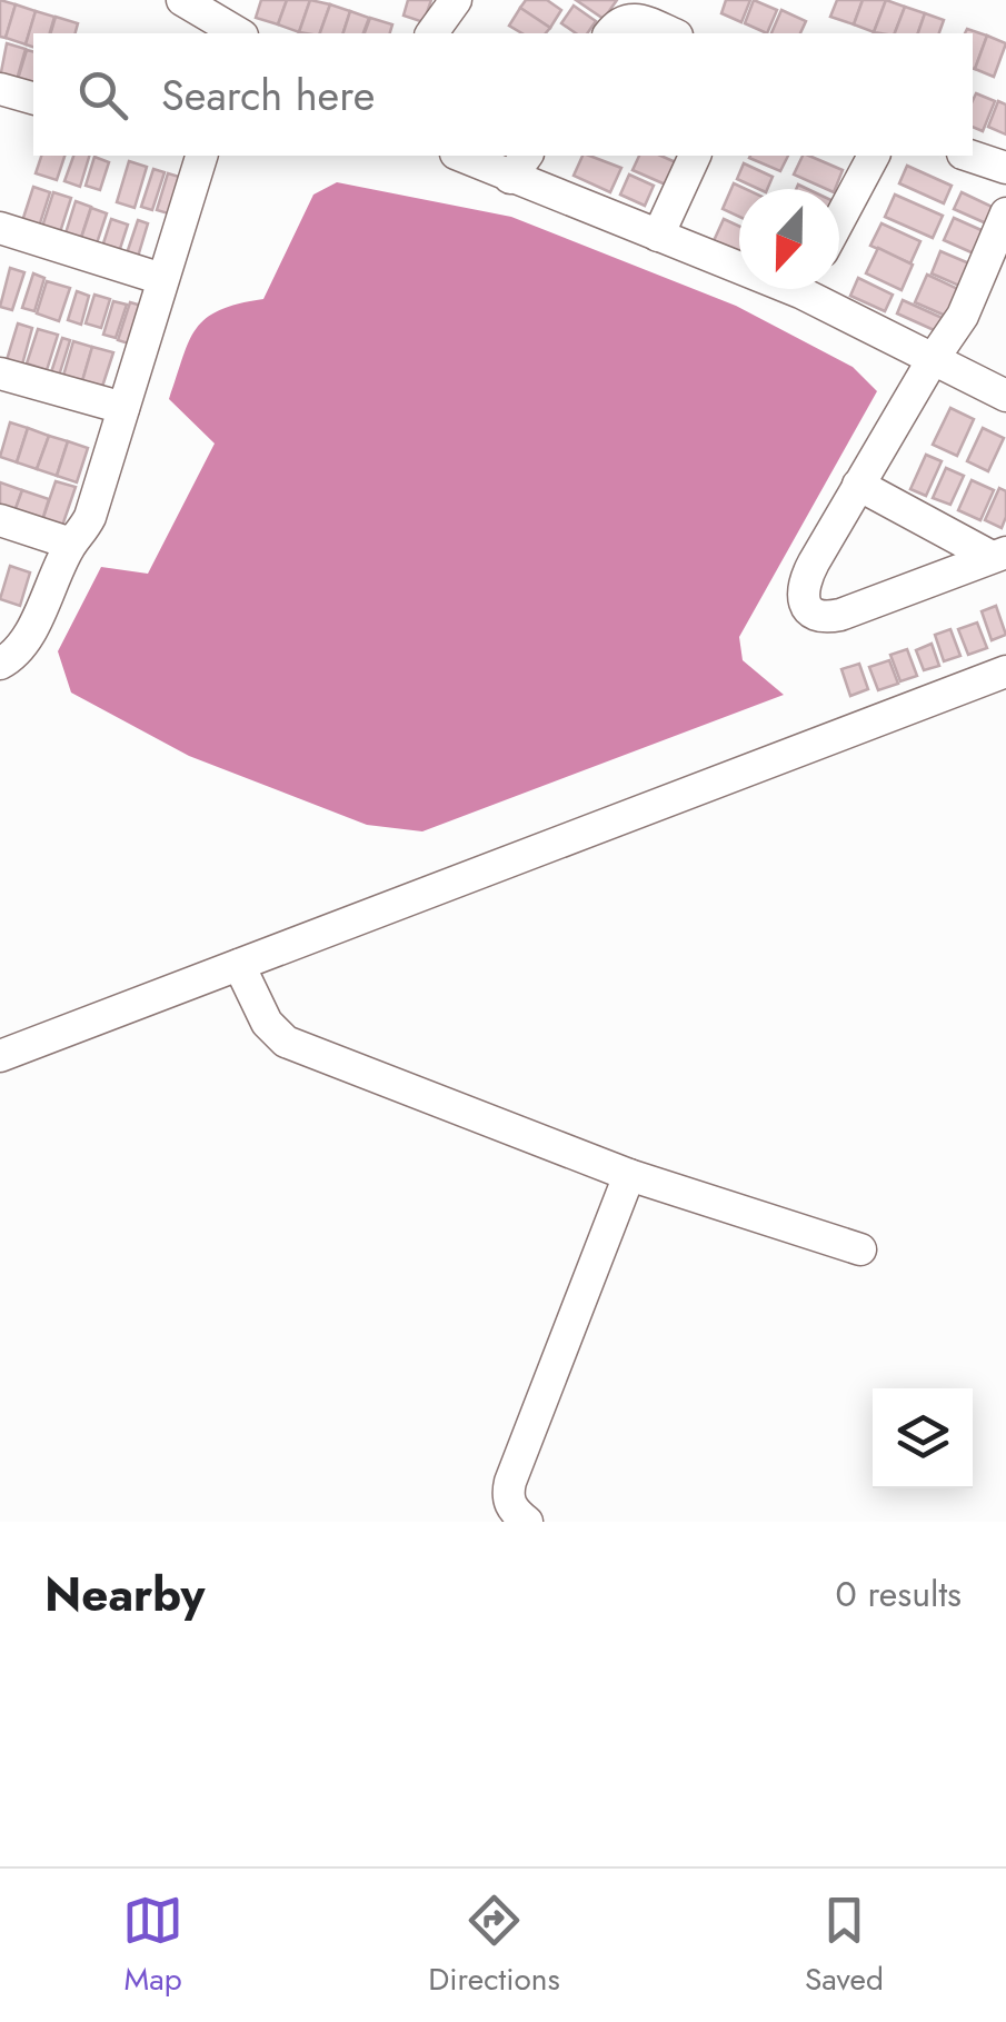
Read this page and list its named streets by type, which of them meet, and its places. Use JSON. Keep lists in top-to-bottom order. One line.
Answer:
{"north":"bottom","page":{"search":"Search here","heading":["Nearby","0 results"],"nav":["Map","Directions","Saved"]}}
